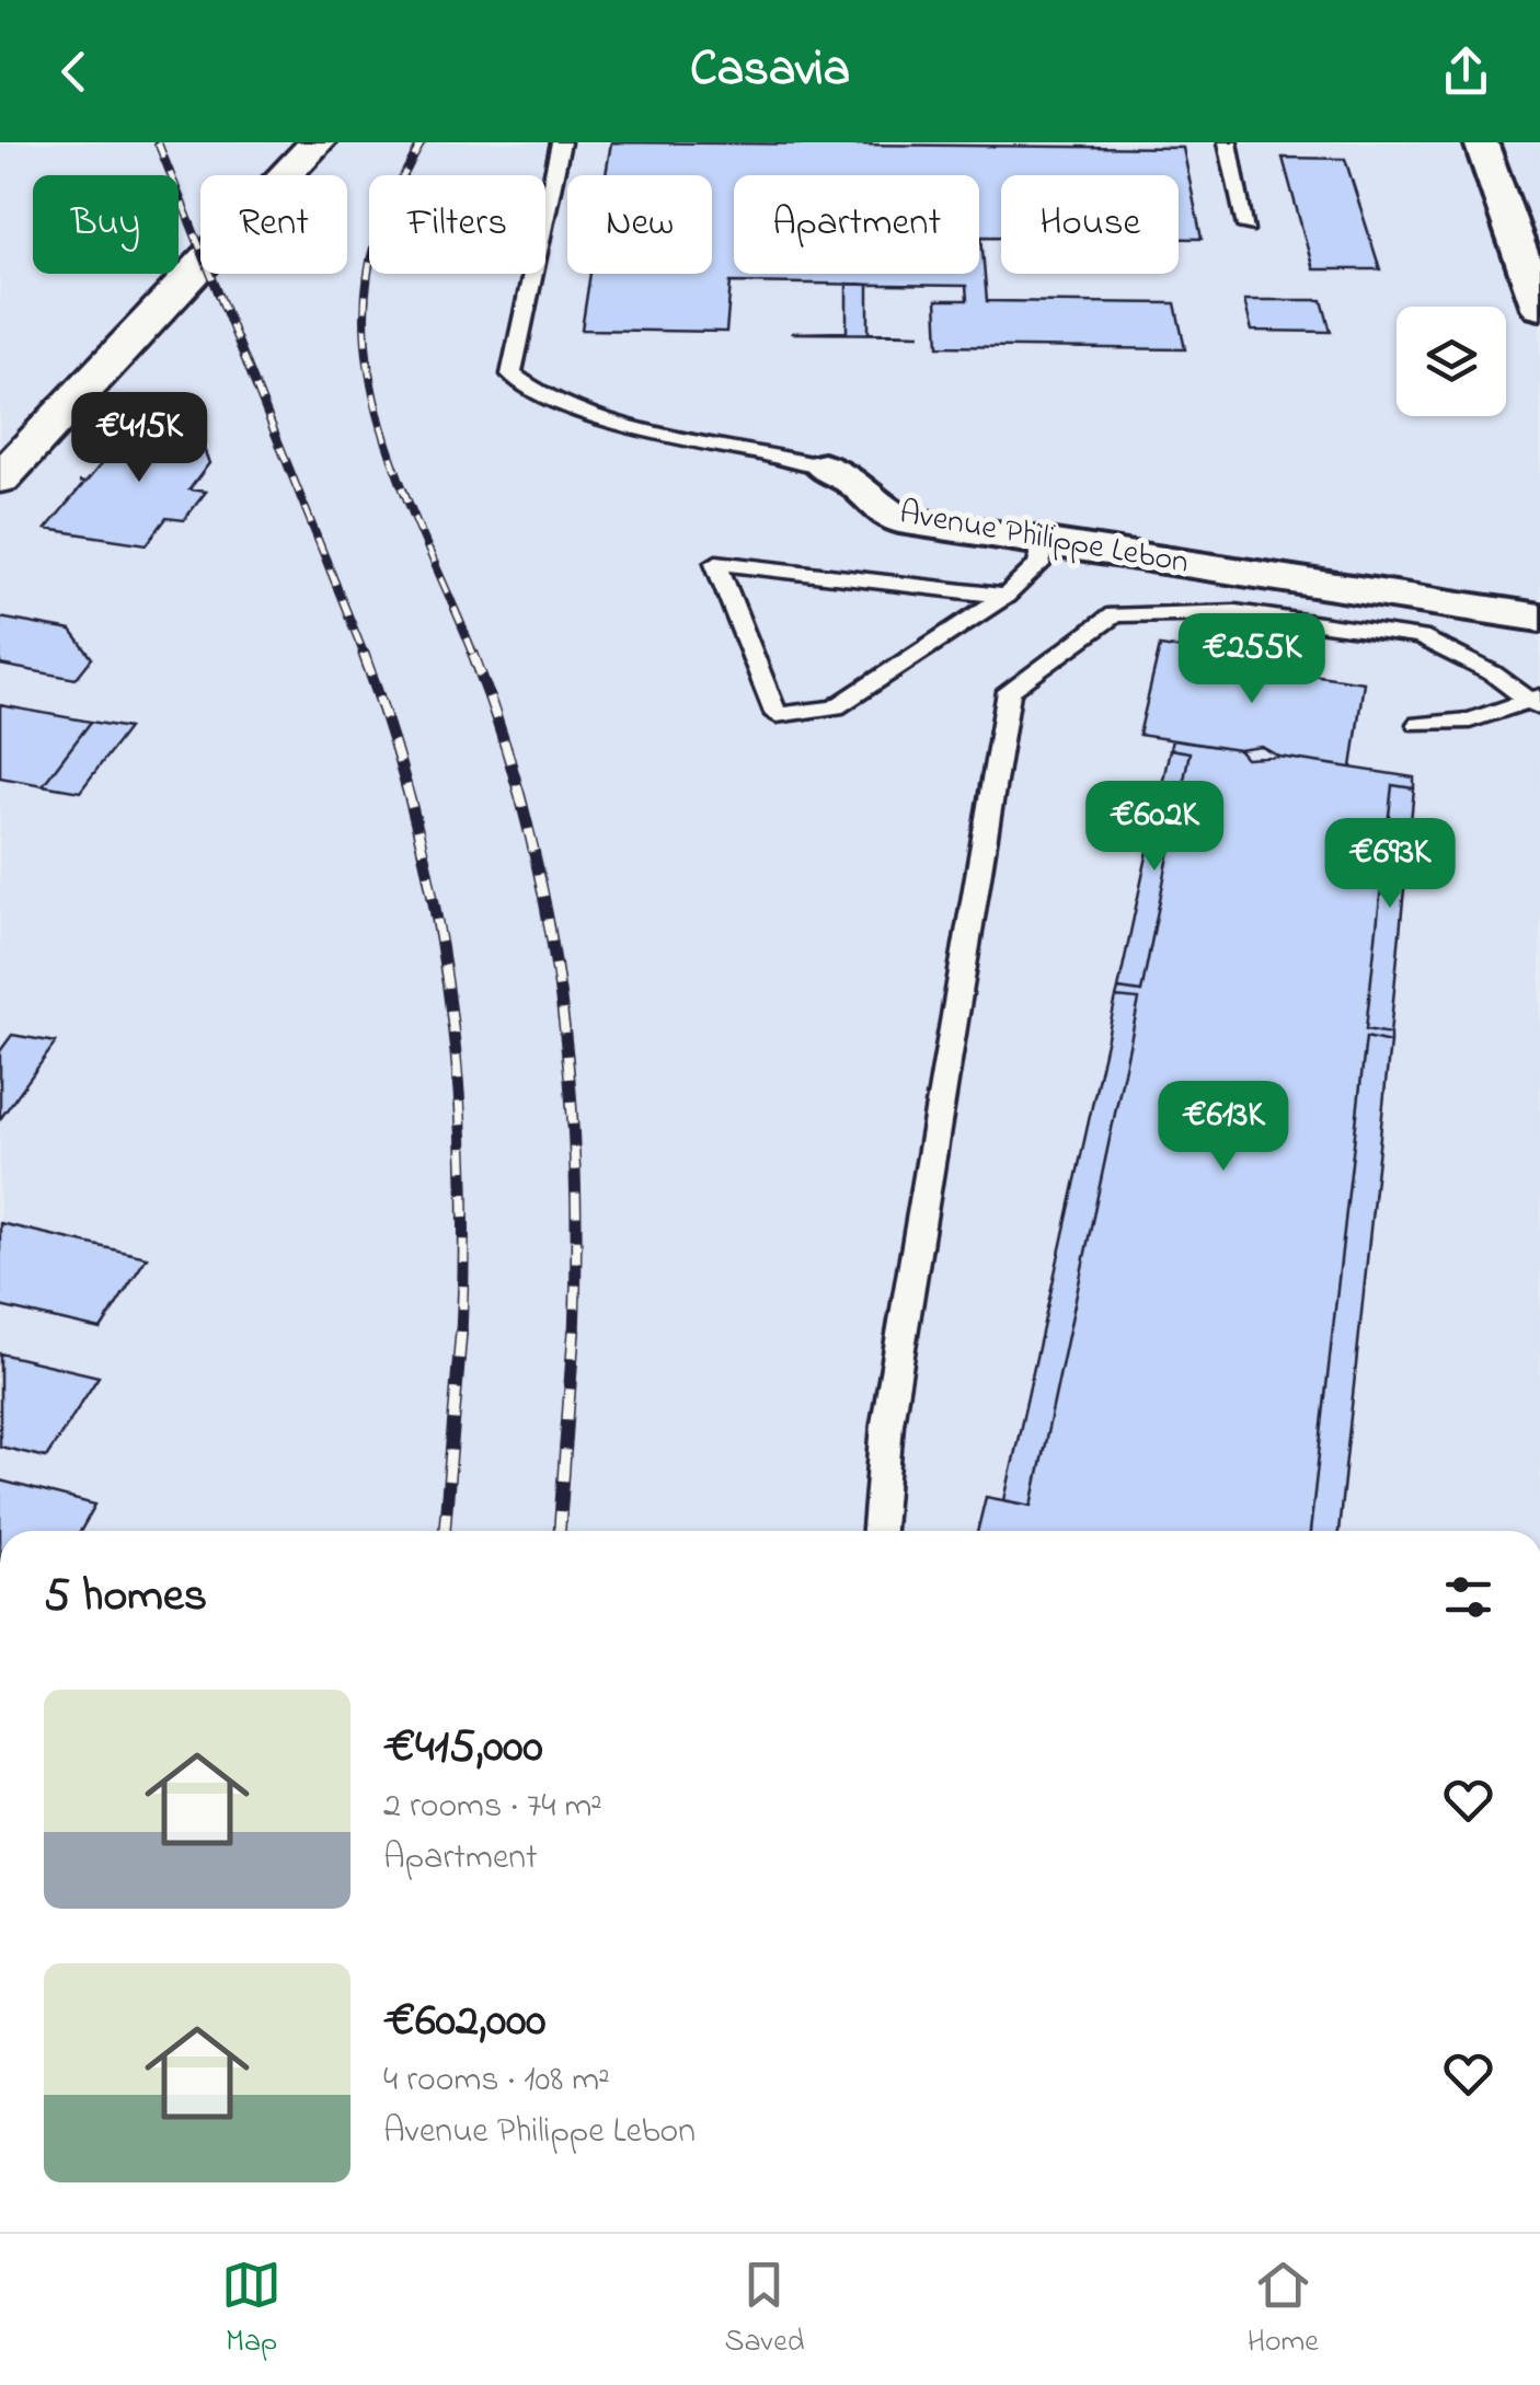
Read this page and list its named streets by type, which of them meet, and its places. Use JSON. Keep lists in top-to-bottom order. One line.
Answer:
{"streets":{"street":["Avenue Philippe Lebon"]},"page":{"header":"Casavia","chip":["Buy","Rent","Filters","New","Apartment","House"],"price":["€415K","€255K","€602K","€693K","€613K"],"heading":"5 homes","list":[{"name":"€415,000","note":"2 rooms · 74 m² · Apartment"},{"name":"€602,000","note":"4 rooms · 108 m² · Avenue Philippe Lebon"}],"tabs":["Map","Saved","Home"]}}
